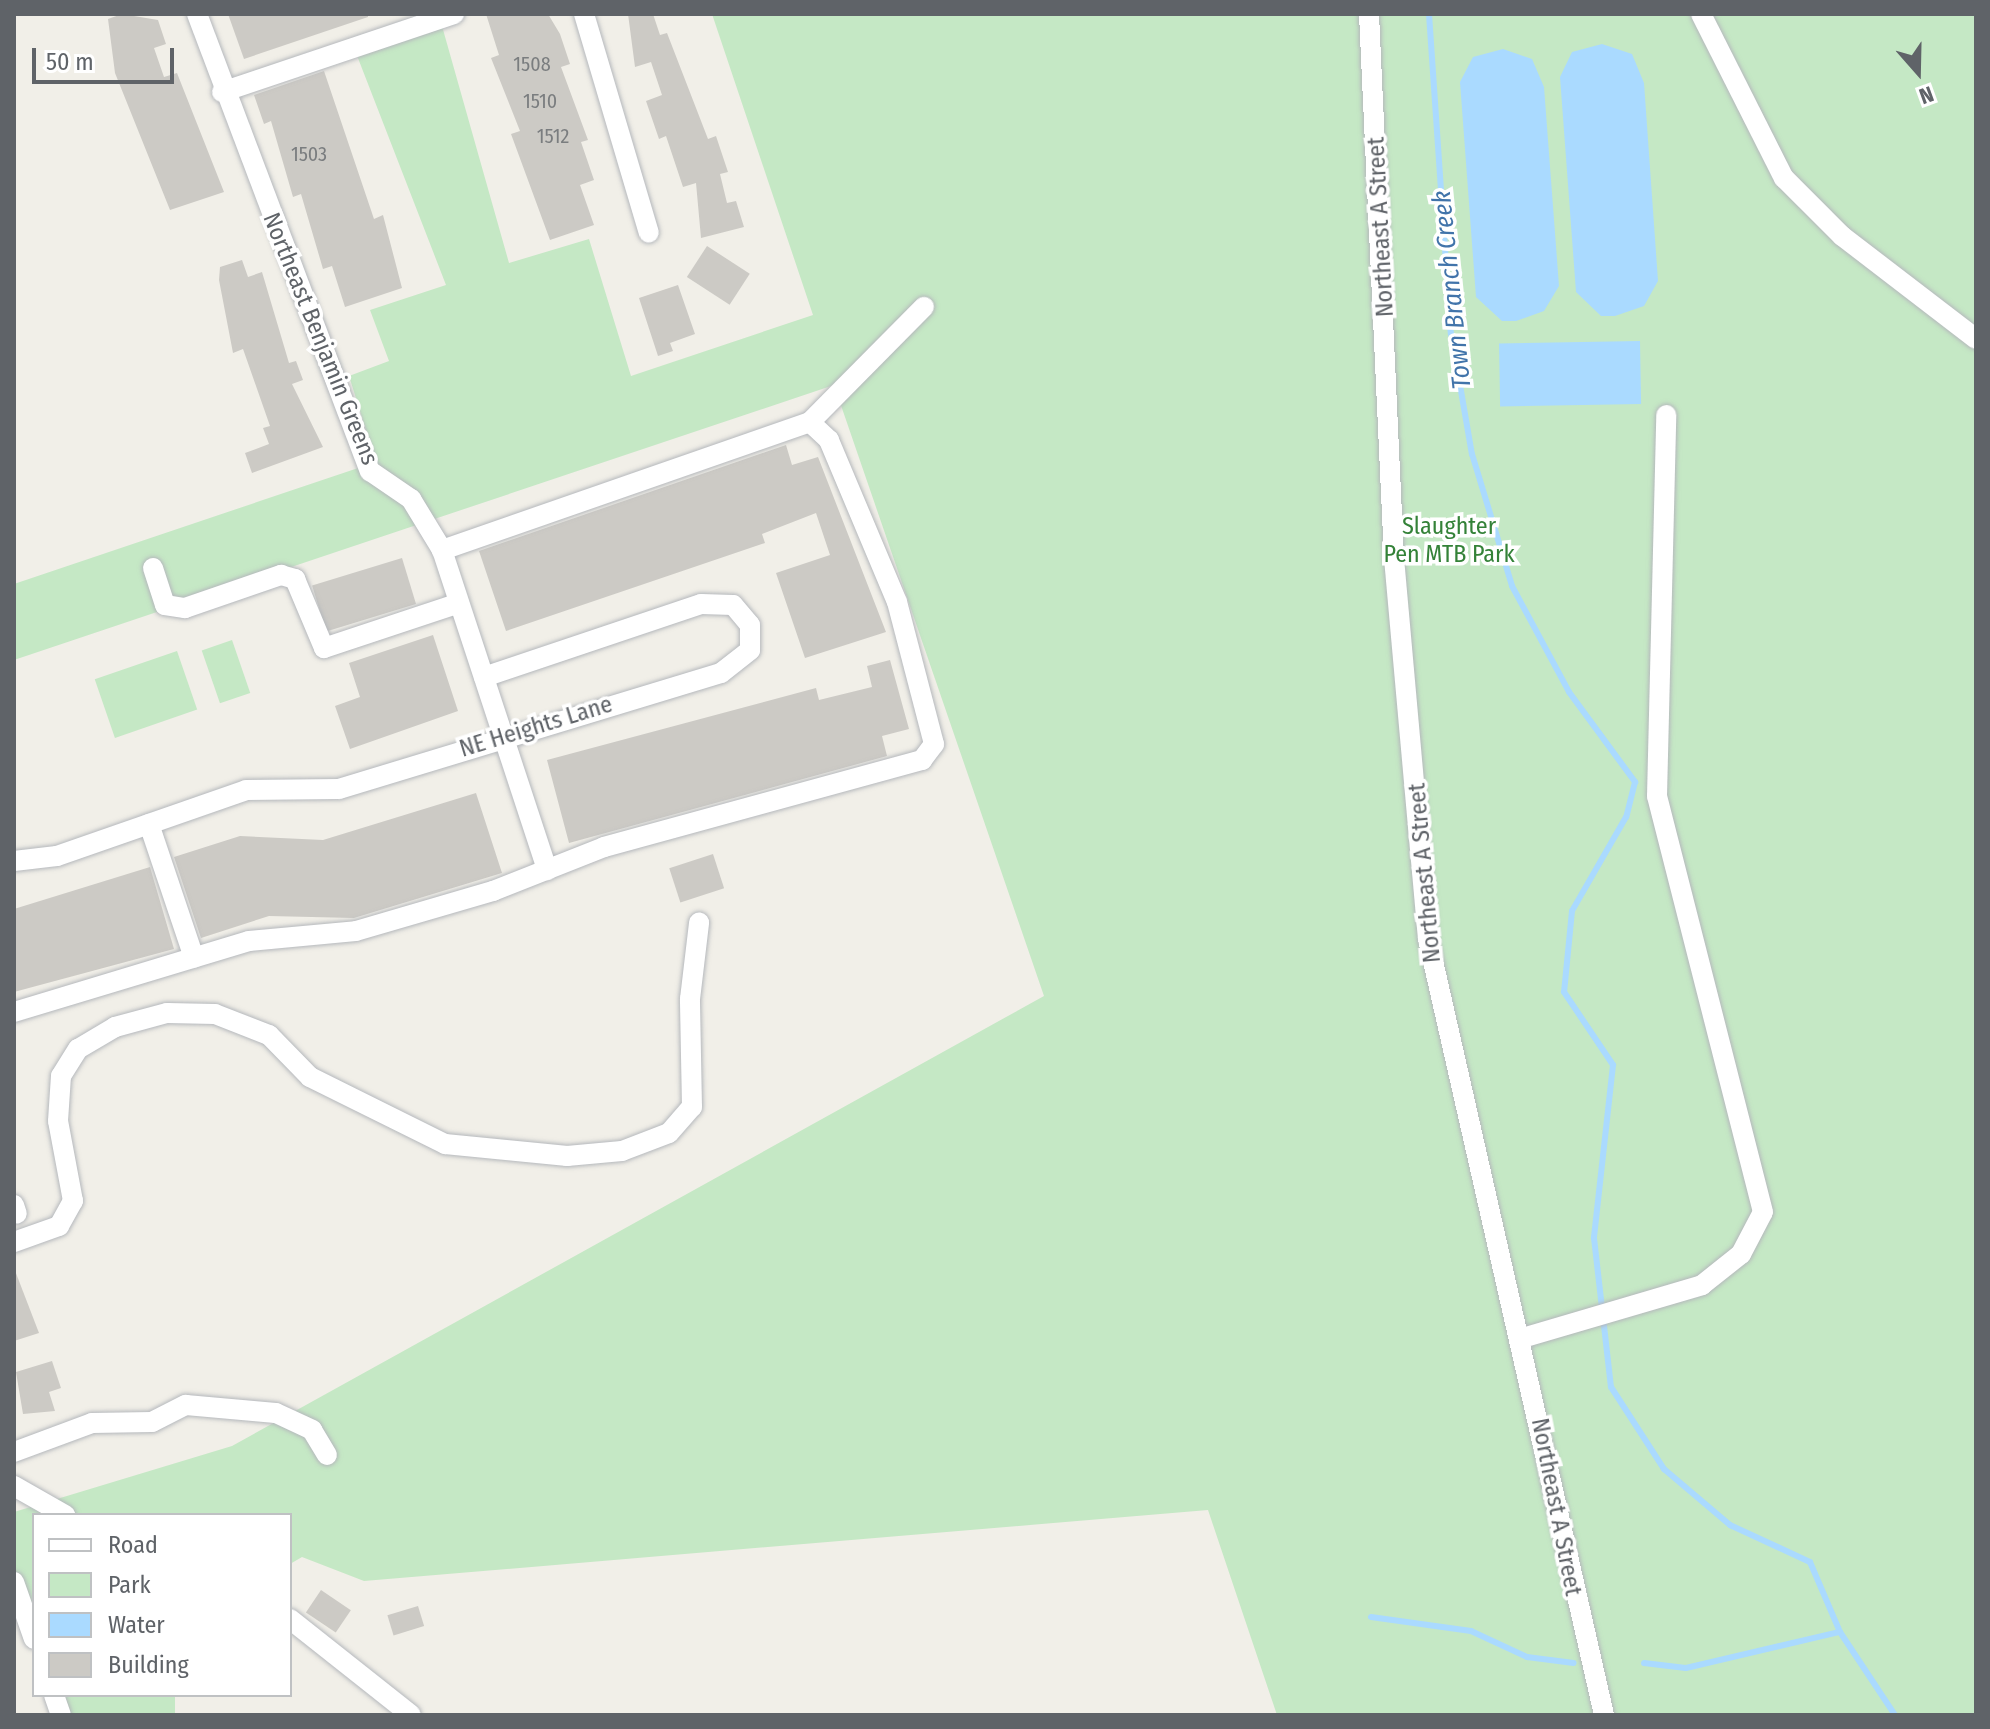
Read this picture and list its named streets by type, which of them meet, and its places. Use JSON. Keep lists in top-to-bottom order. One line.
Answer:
{"streets":{"street":["Northeast A Street","Northeast Benjamin Greens","NE Heights Lane"]},"crossings":[["Northeast Benjamin Greens","NE Heights Lane"]],"water":["Town Branch Creek"],"parks":["Slaughter Pen MTB Park"],"house_numbers":["1508","1510","1512","1503"],"legend":["Road","Park","Water","Building"],"scale_bar":"50 m","north":"bottom"}
